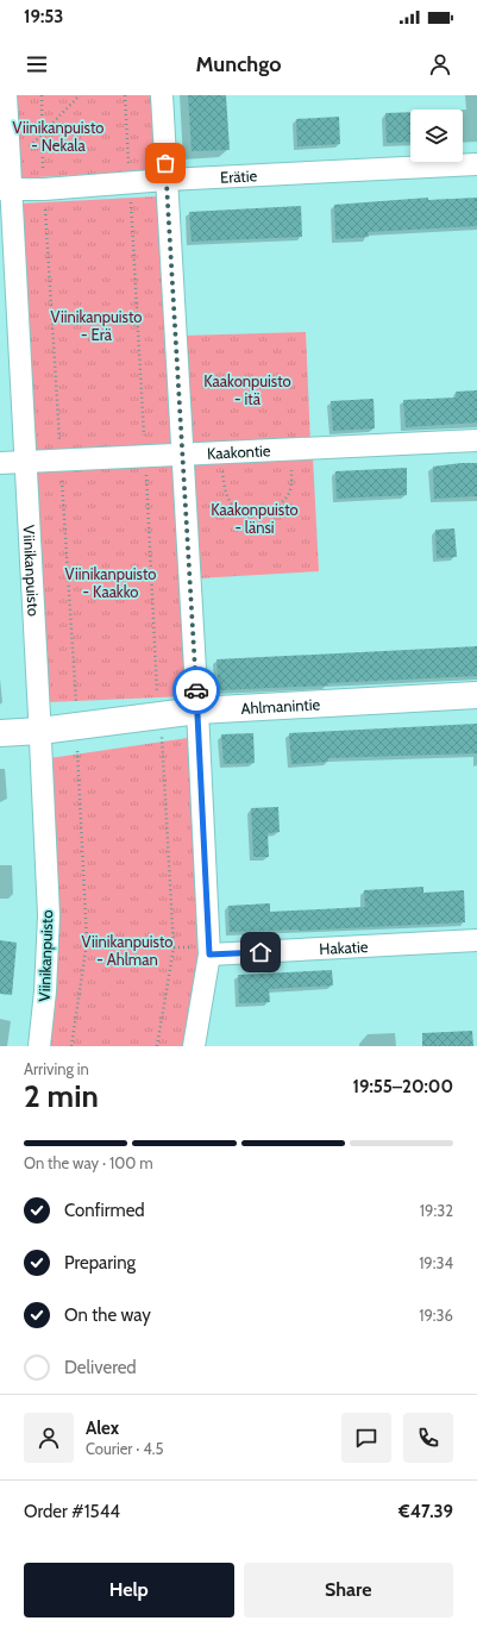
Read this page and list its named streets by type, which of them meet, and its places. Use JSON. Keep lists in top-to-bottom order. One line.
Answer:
{"streets":{"street":["Erätie","Kaakontie","Viinikanpuisto","Ahlmanintie","Hakatie"]},"crossings":[["Erätie","Viinikanpuisto"],["Kaakontie","Viinikanpuisto"],["Viinikanpuisto","Ahlmanintie"]],"parks":["Viinikanpuisto - Nekala","Viinikanpuisto - Erä","Kaakonpuisto - itä","Kaakonpuisto - länsi","Viinikanpuisto - Kaakko","Viinikanpuisto - Ahlman"],"page":{"status":"19:53","header":"Munchgo","heading":["2 min","Arriving in","19:55–20:00"],"panel":["Alex","Courier · 4.5","Order #1544","€47.39"],"bar":"On the way · 100 m","list":[["Confirmed","19:32"],["Preparing","19:34"],["On the way","19:36"],"Delivered"],"buttons":["Help","Share"]}}
